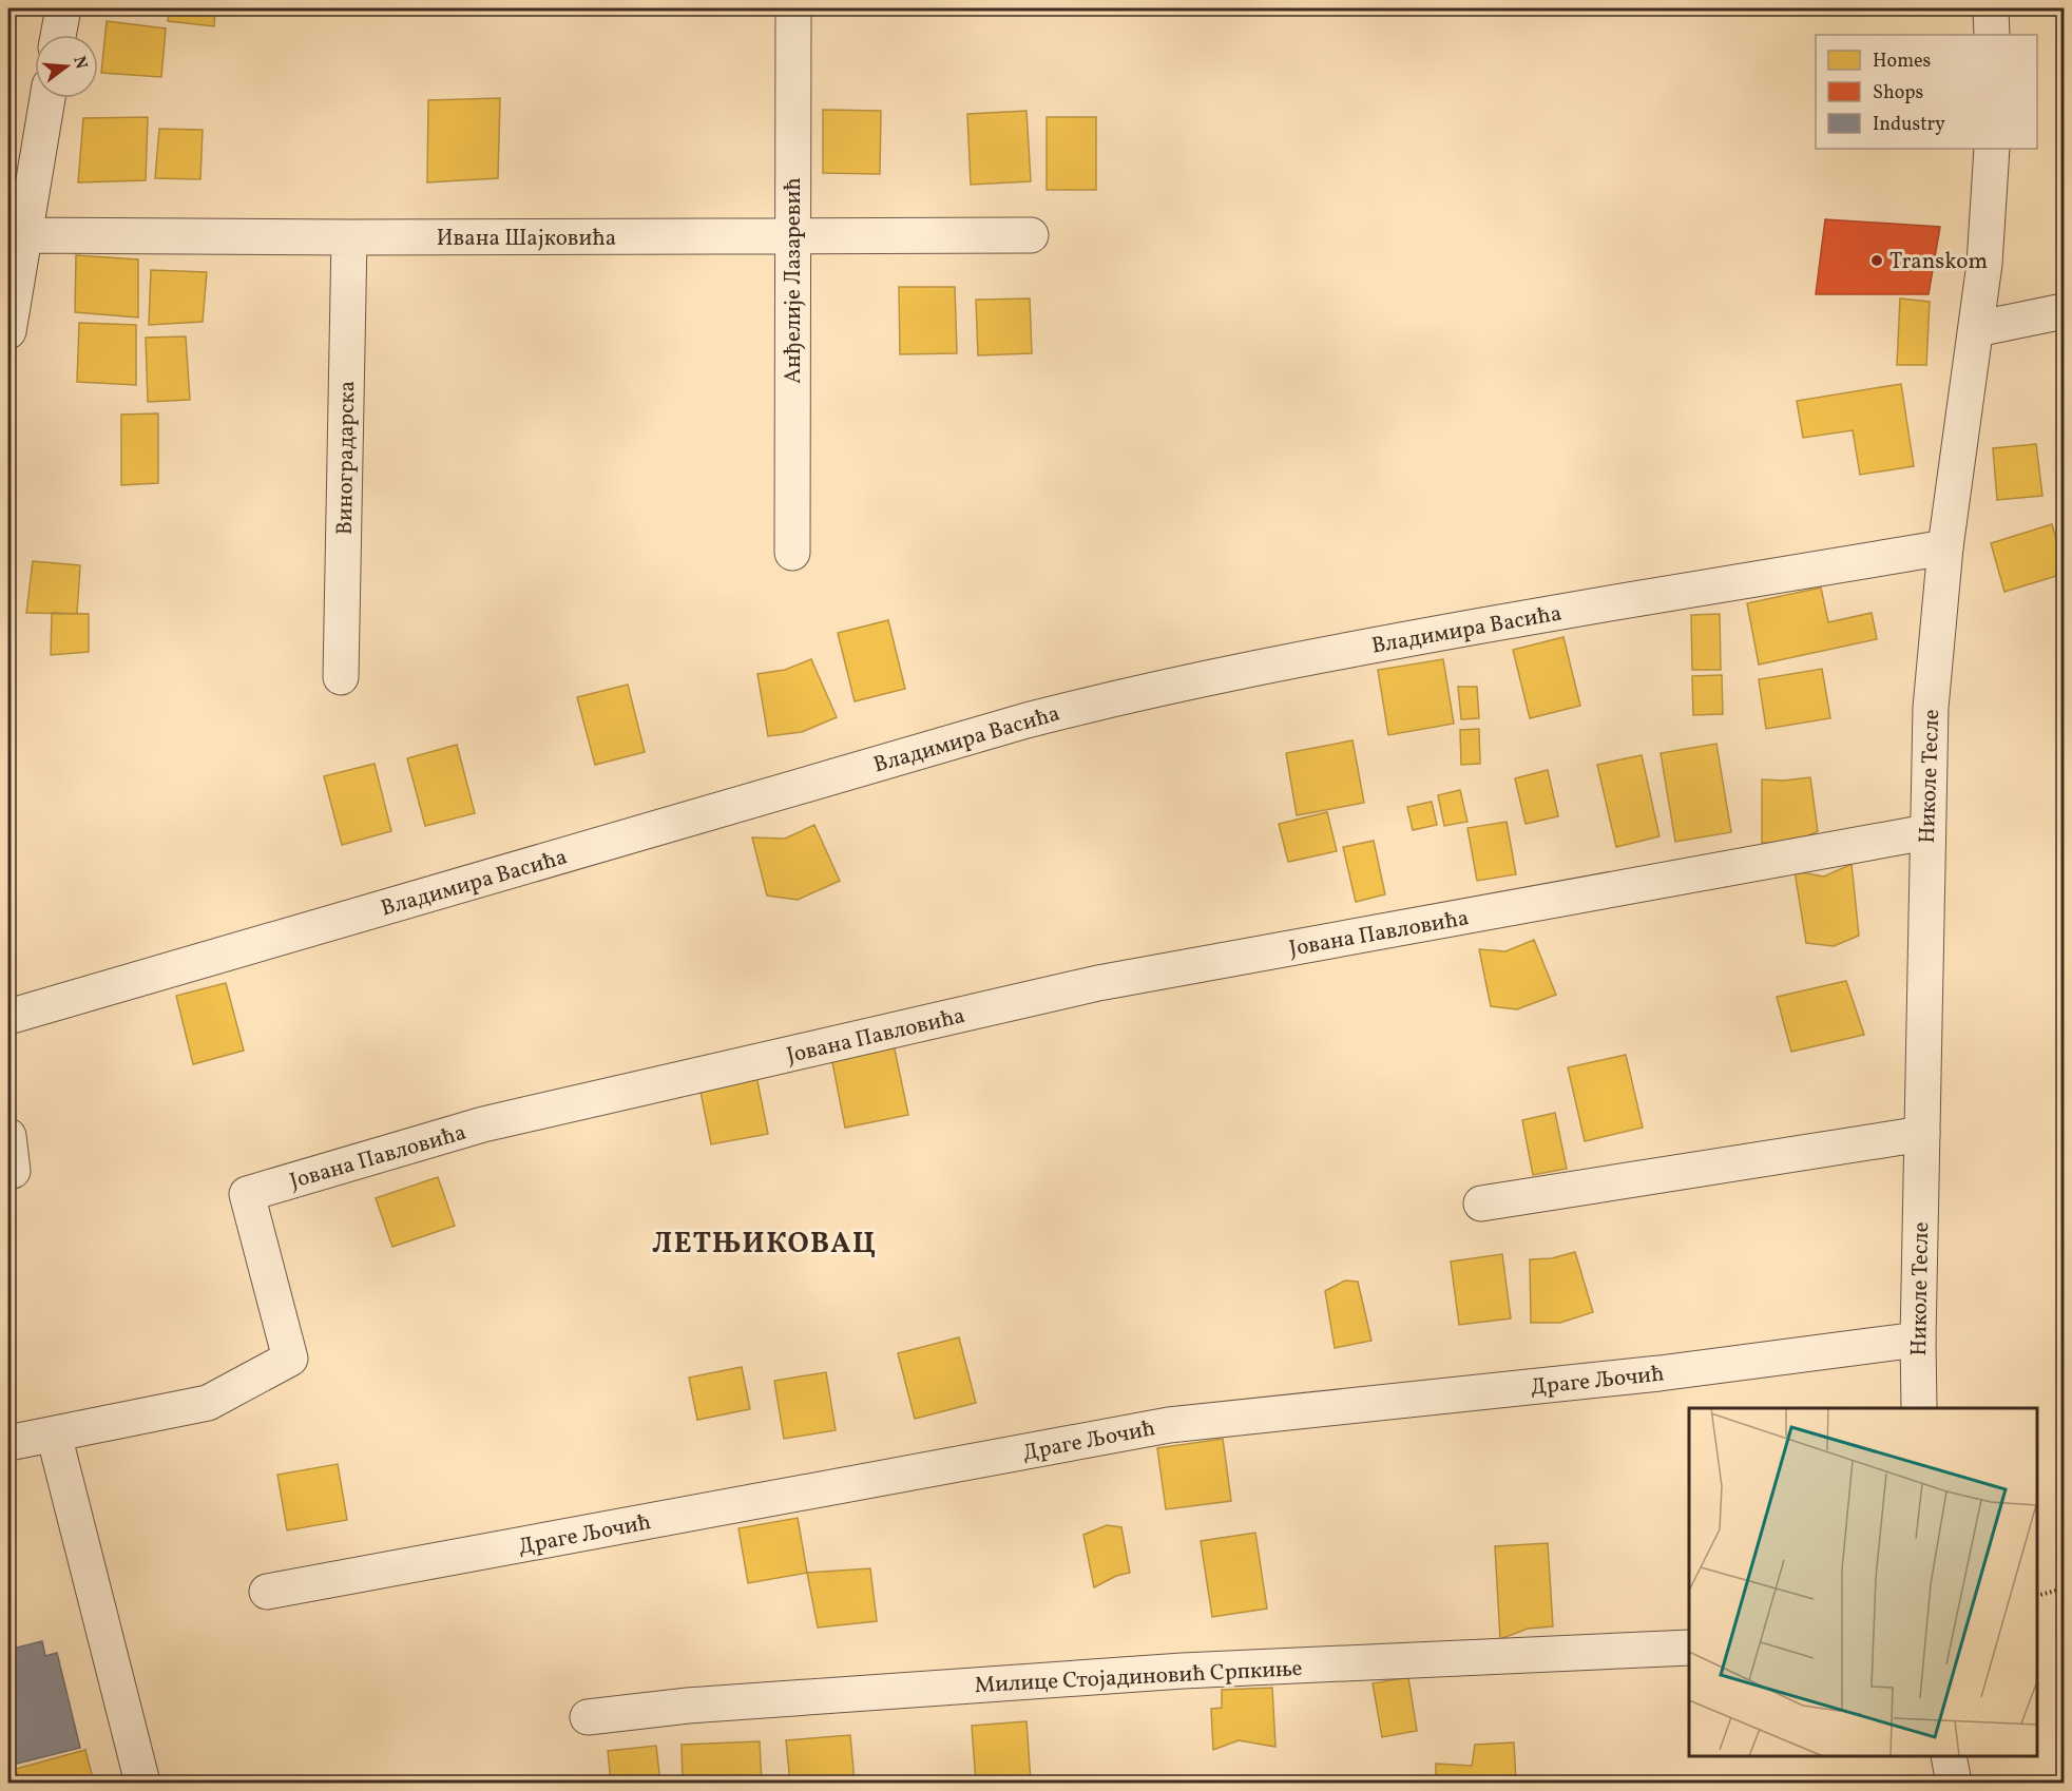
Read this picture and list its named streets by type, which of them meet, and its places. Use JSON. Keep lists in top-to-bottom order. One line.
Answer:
{"streets":{"street":["Ивана Шајковића","Анђелије Лазаревић","Виноградарска","Владимира Васића","Николе Тесле","Јована Павловића","Драге Љочић","Милице Стојадиновић Српкиње"]},"crossings":[["Ивана Шајковића","Анђелије Лазаревић"],["Ивана Шајковића","Виноградарска"],["Владимира Васића","Николе Тесле"],["Николе Тесле","Јована Павловића"],["Николе Тесле","Драге Љочић"]],"districts":["ЛЕТЊИКОВАЦ"],"places":["Transkom"],"legend":["Homes","Shops","Industry"],"north":"right"}
